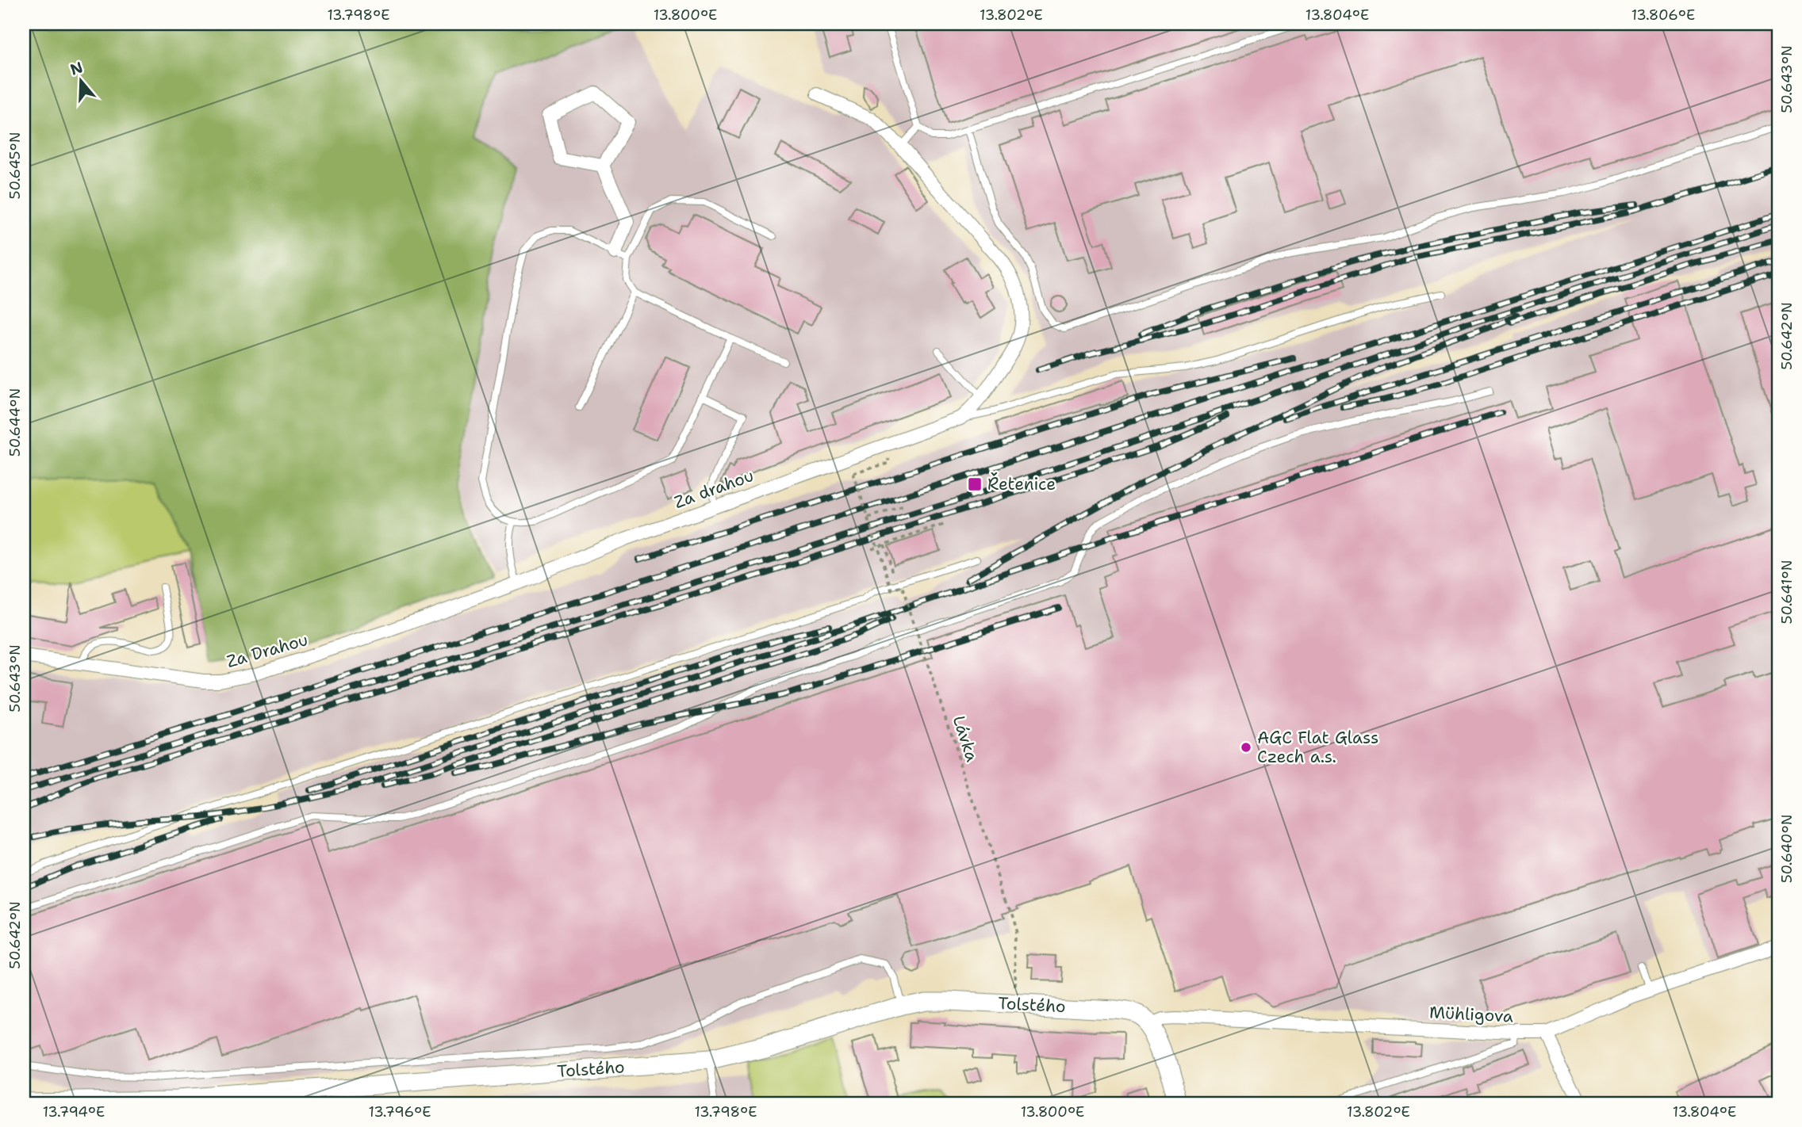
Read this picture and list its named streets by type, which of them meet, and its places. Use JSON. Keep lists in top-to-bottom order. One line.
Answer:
{"streets":{"street":["Za drahou","Za Drahou","Tolstého","Mühligova"],"path":["Lávka"]},"crossings":[["Za drahou","Za Drahou"],["Lávka","Tolstého"],["Tolstého","Mühligova"]],"places":{"transit":["Řetenice"],"other":["AGC Flat Glass Czech a.s."]},"north":"top","coordinates":["13.798°E","13.800°E","13.802°E","13.804°E","13.806°E","50.643°N","50.645°N","50.642°N","50.644°N","50.641°N","50.640°N","13.794°E","13.796°E"]}
